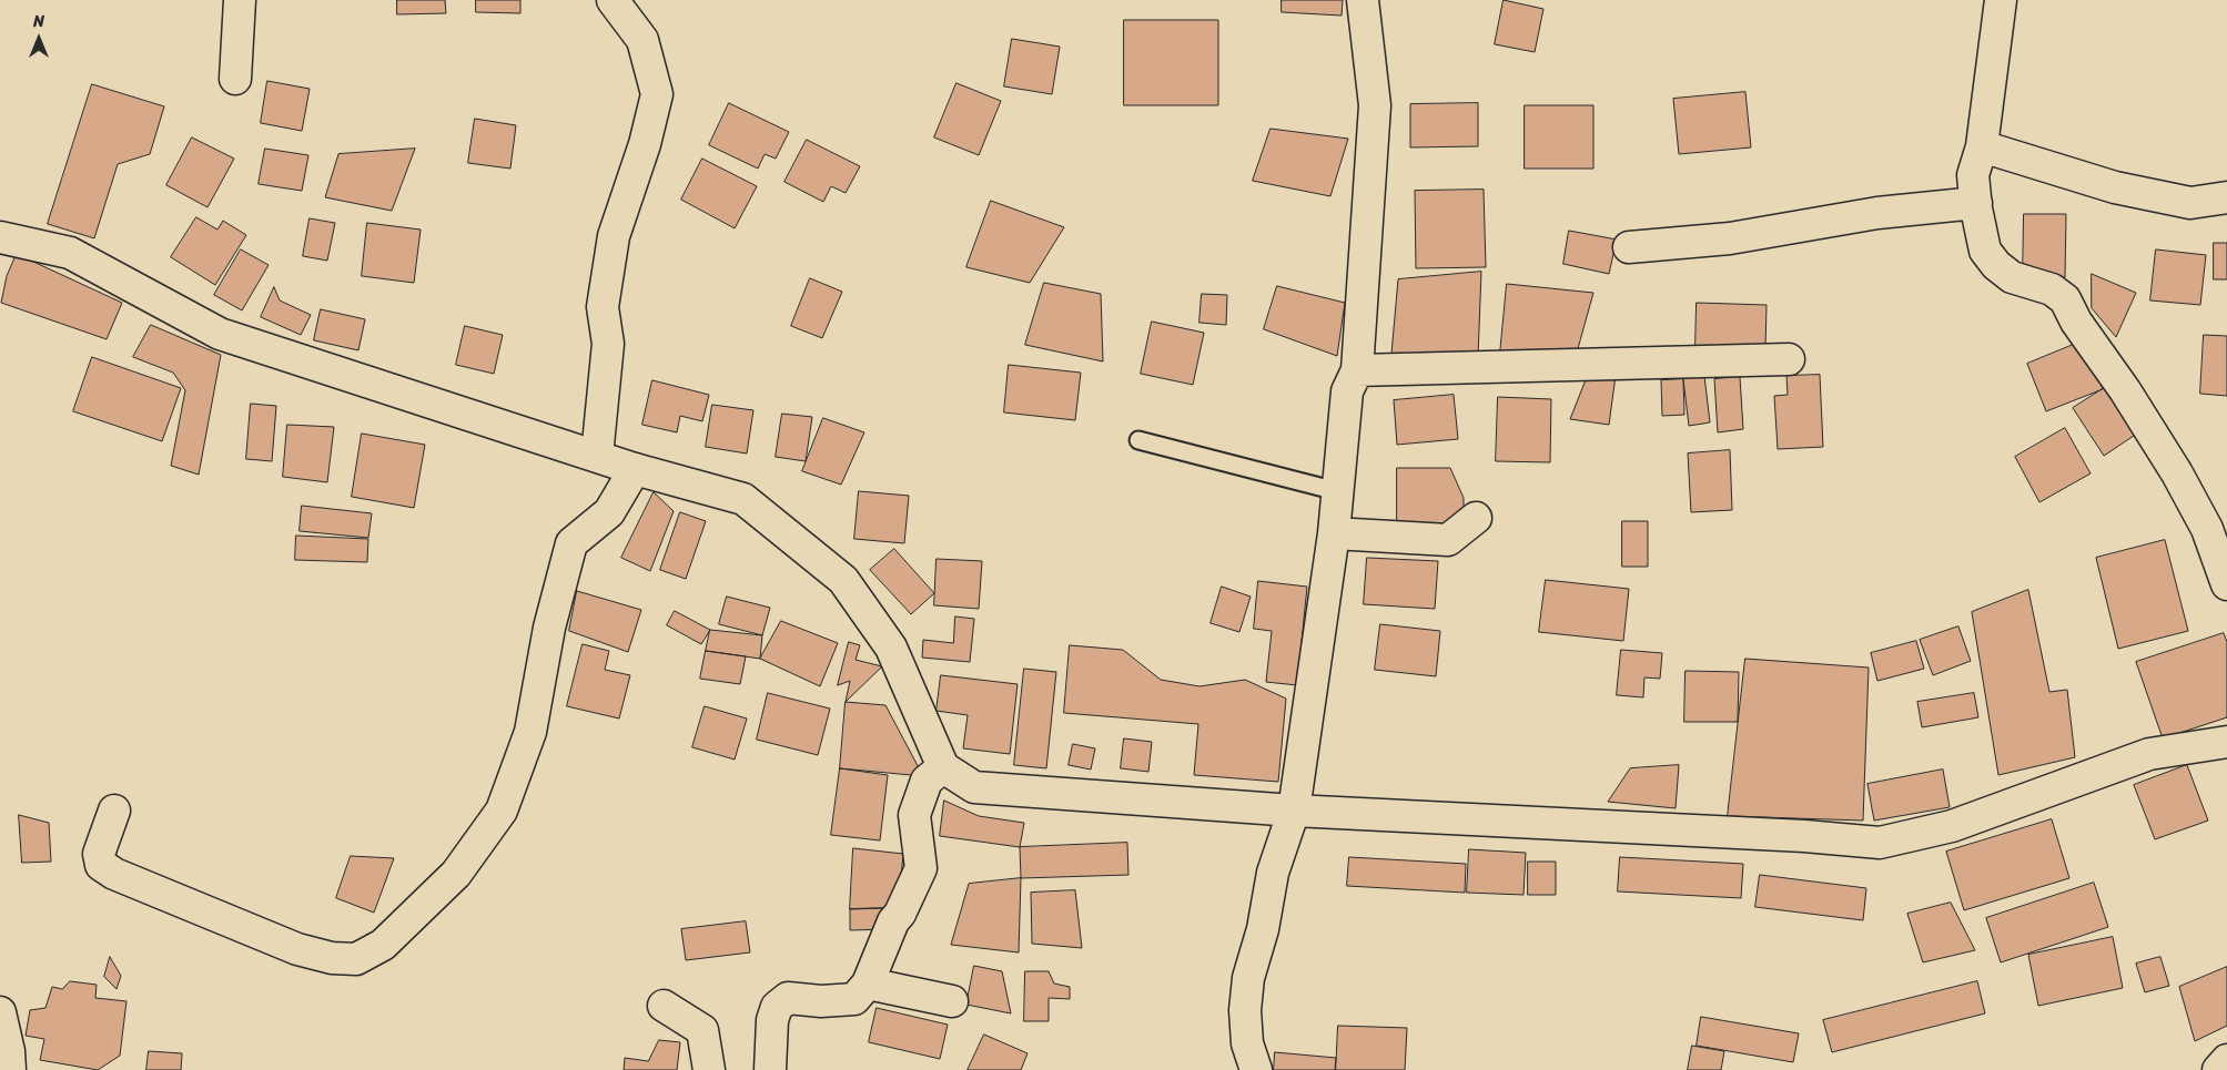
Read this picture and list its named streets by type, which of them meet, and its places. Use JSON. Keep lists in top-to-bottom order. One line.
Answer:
{"north":"top"}
